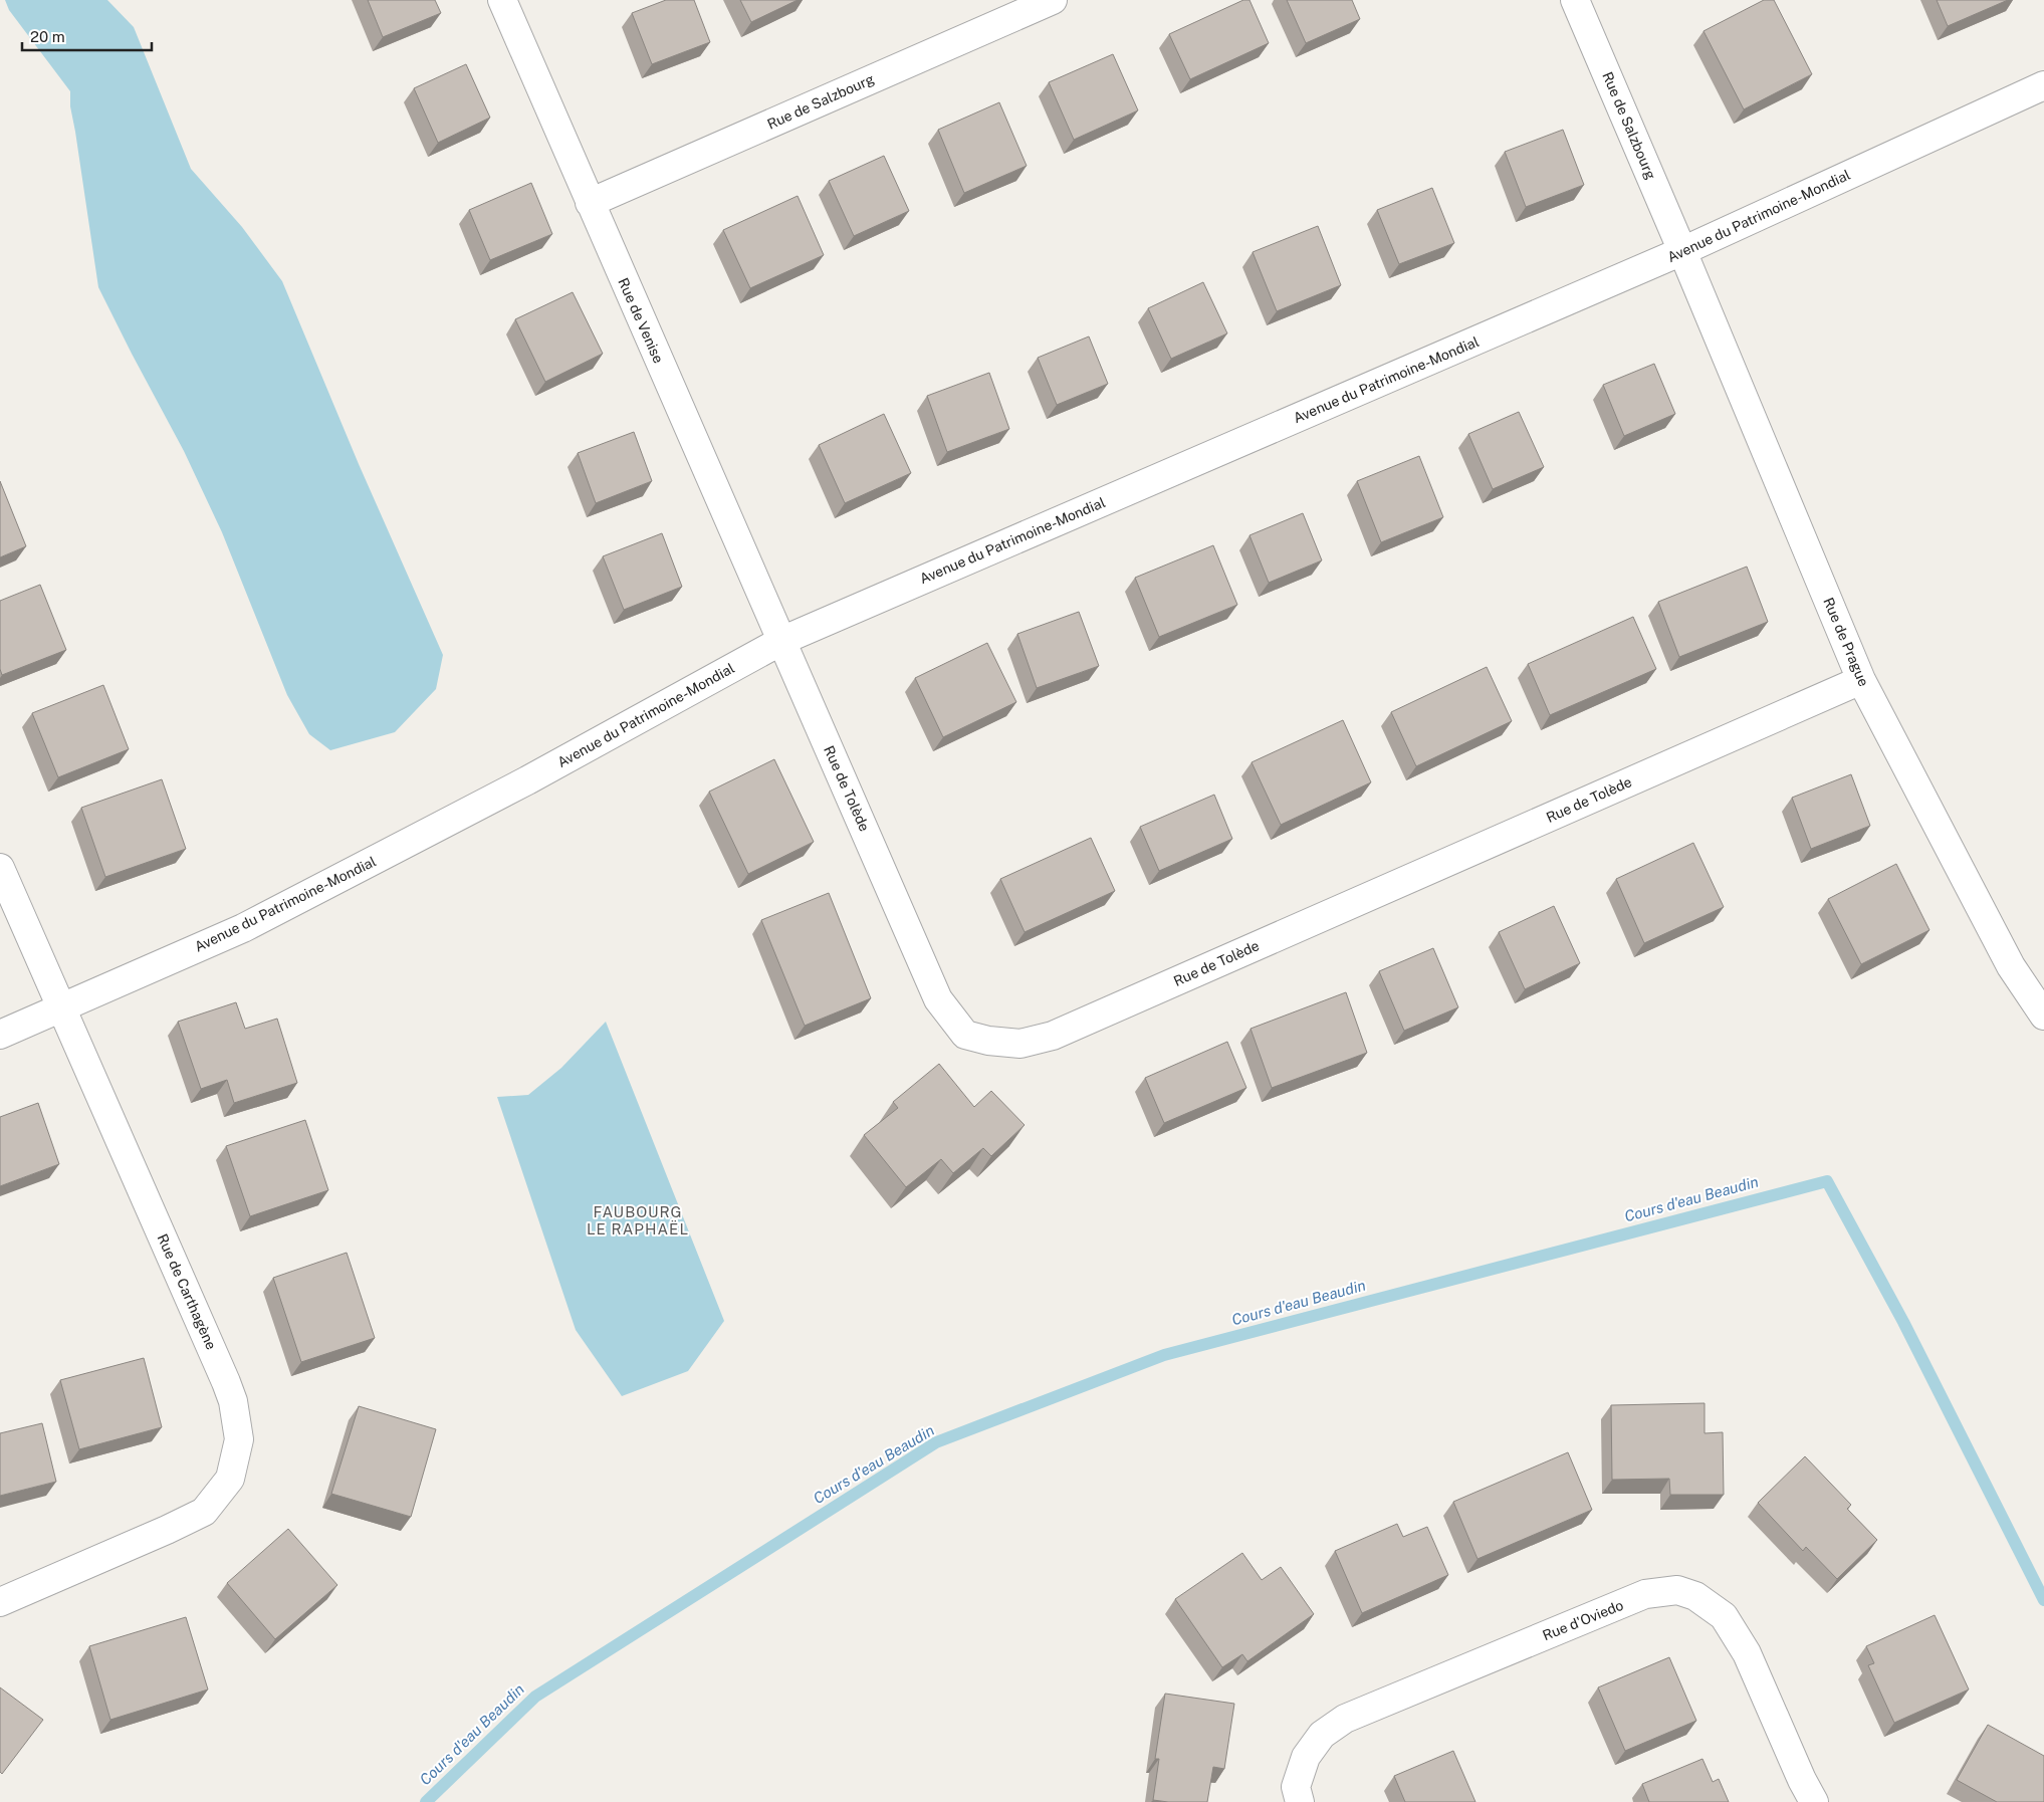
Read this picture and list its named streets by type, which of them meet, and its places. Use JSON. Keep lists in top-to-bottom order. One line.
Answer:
{"streets":{"street":["Rue de Salzbourg","Avenue du Patrimoine-Mondial","Rue de Venise","Rue de Prague","Rue de Tolède","Rue de Carthagène","Rue d'Oviedo"]},"crossings":[["Rue de Salzbourg","Avenue du Patrimoine-Mondial"],["Rue de Salzbourg","Rue de Venise"],["Rue de Salzbourg","Rue de Prague"],["Avenue du Patrimoine-Mondial","Rue de Venise"],["Avenue du Patrimoine-Mondial","Rue de Prague"],["Avenue du Patrimoine-Mondial","Rue de Tolède"],["Avenue du Patrimoine-Mondial","Rue de Carthagène"],["Rue de Venise","Rue de Tolède"],["Rue de Prague","Rue de Tolède"]],"districts":["FAUBOURG LE RAPHAËL"],"water":["Cours d'eau Beaudin"],"scale_bar":"20 m"}
